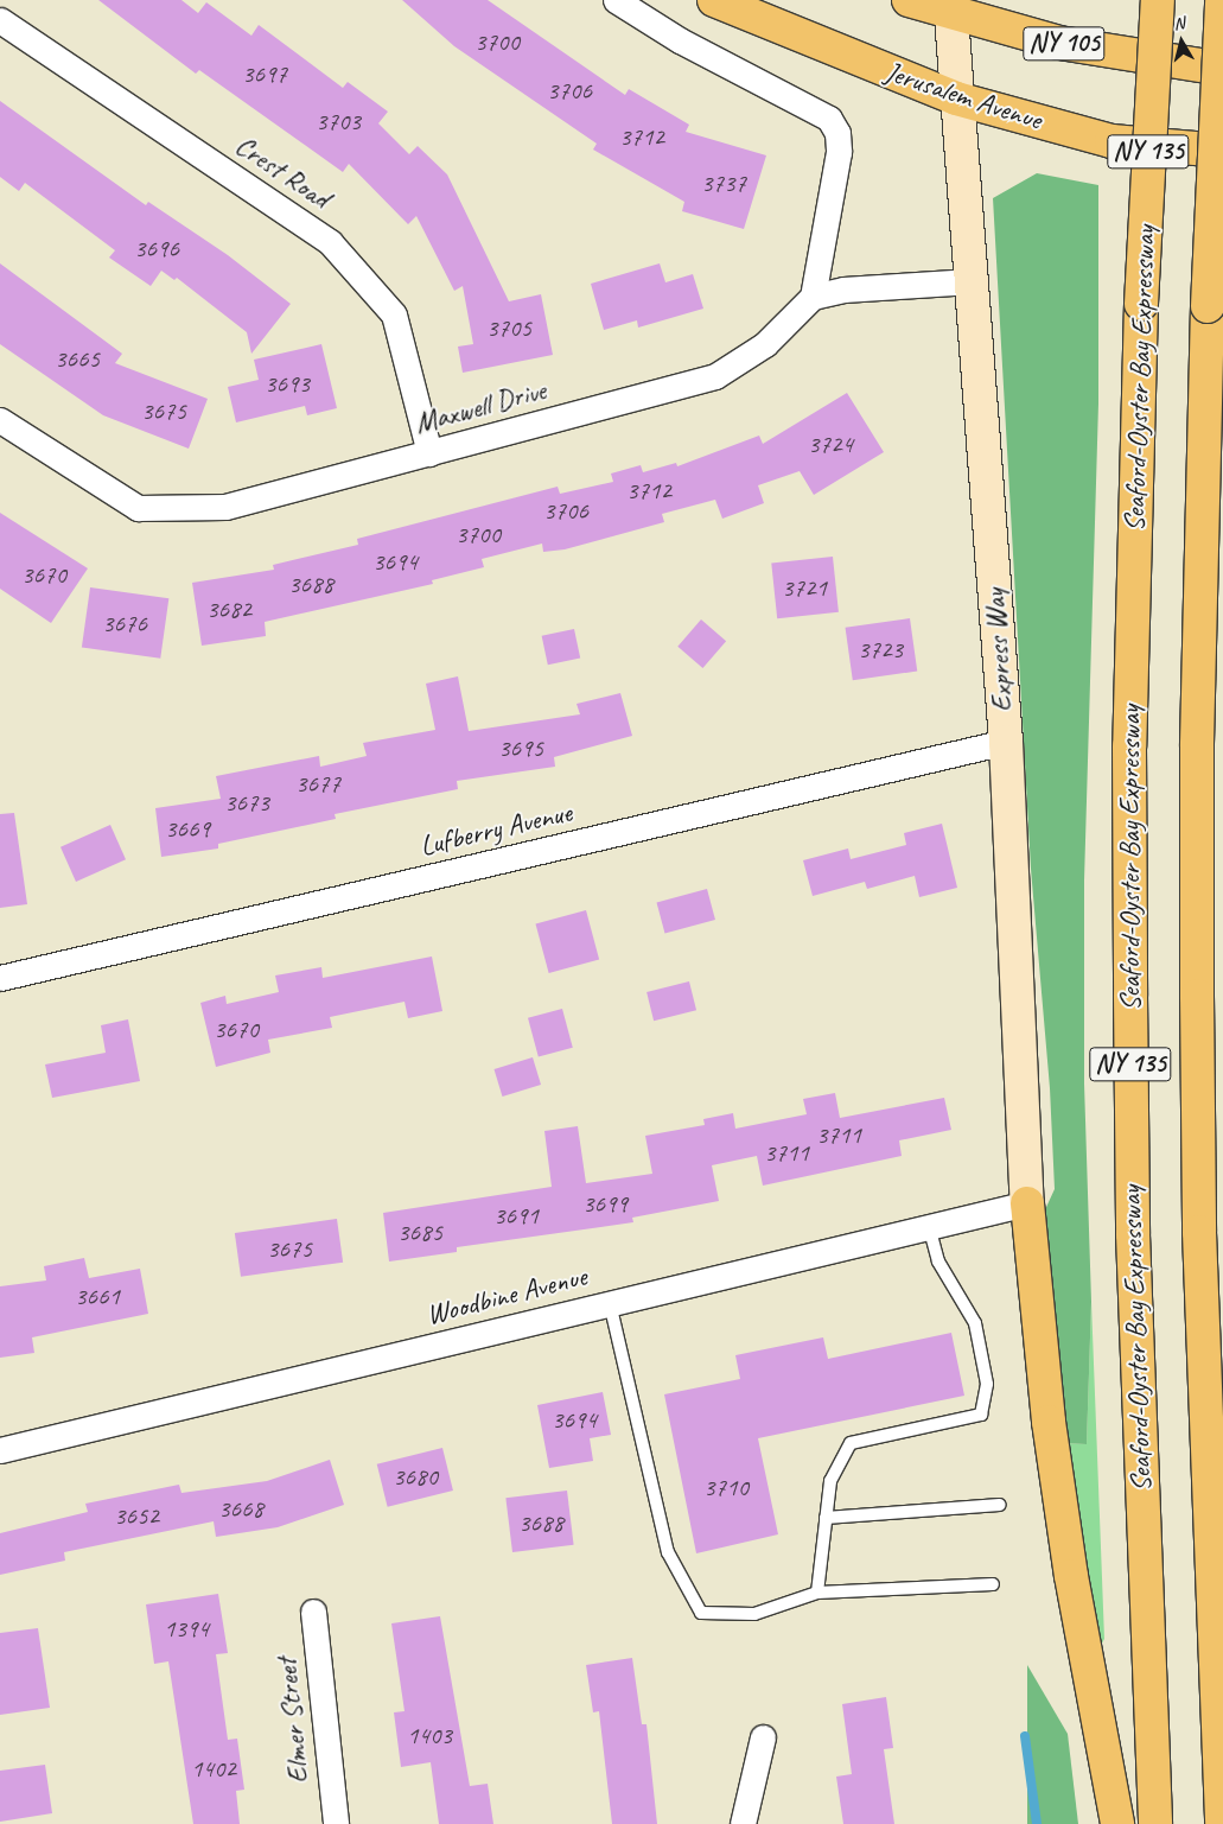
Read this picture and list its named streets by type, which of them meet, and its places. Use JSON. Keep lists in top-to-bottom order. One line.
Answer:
{"streets":{"main road":["NY 105","Jerusalem Avenue","NY 135","Seaford-Oyster Bay Expressway","Express Way"],"street":["Crest Road","Maxwell Drive","Lufberry Avenue","Woodbine Avenue","Elmer Street"]},"crossings":[["NY 105","Express Way"],["Jerusalem Avenue","Express Way"],["Crest Road","Maxwell Drive"],["Express Way","Lufberry Avenue"],["Express Way","Woodbine Avenue"]],"house_numbers":["3700","3697","3706","3703","3712","3737","3696","3705","3665","3693","3675","3724","3712","3706","3700","3694","3670","3688","3721","3682","3676","3723","3695","3677","3673","3669","3670","3711","3711","3699","3691","3685","3675","3661","3694","3680","3710","3668","3652","3688","1394","1403","1402"],"north":"top"}
